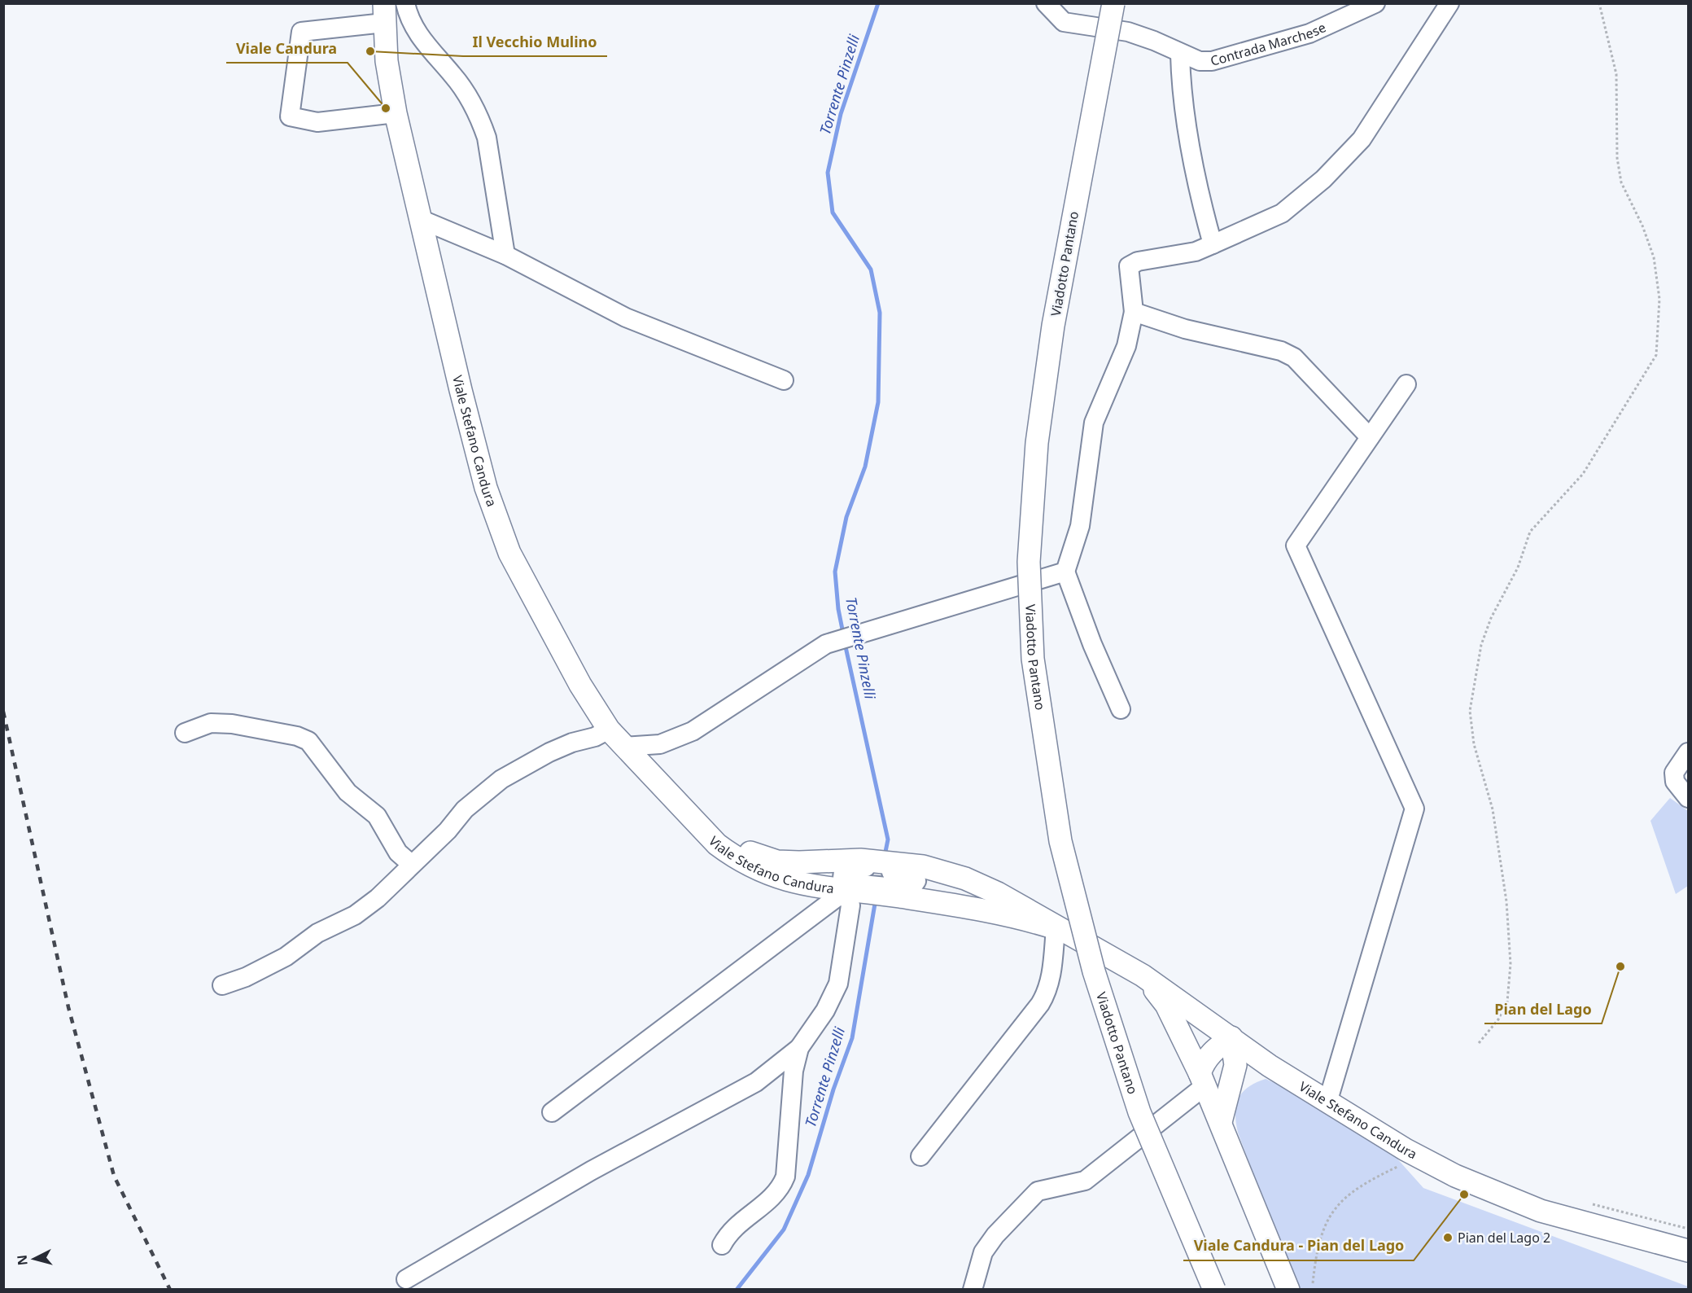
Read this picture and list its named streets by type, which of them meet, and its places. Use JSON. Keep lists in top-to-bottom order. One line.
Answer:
{"streets":{"main road":["Viadotto Pantano","Viale Stefano Candura"],"street":["Contrada Marchese"]},"water":["Torrente Pinzelli"],"places":["Il Vecchio Mulino","Viale Candura","Pian del Lago","Viale Candura - Pian del Lago","Pian del Lago 2"],"north":"left"}
